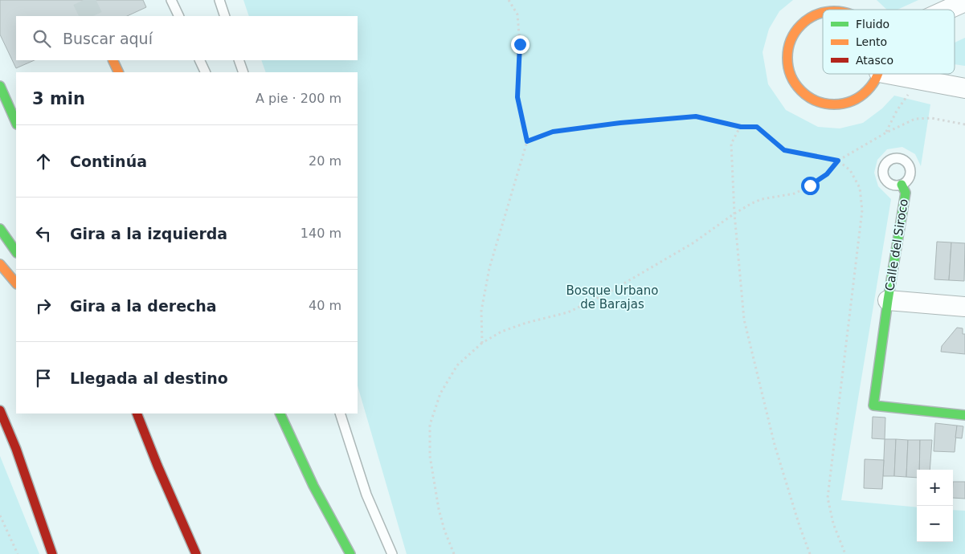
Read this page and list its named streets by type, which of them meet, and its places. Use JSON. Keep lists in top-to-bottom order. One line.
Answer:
{"streets":{"main road":["Calle del Siroco"]},"parks":["Bosque Urbano de Barajas"],"legend":["Fluido","Lento","Atasco"],"page":{"search":"Buscar aquí","heading":["3 min","A pie · 200 m"],"list":[["Continúa","20 m"],["Gira a la izquierda","140 m"],["Gira a la derecha","40 m"],"Llegada al destino"],"map_buttons":["+","−"]}}
